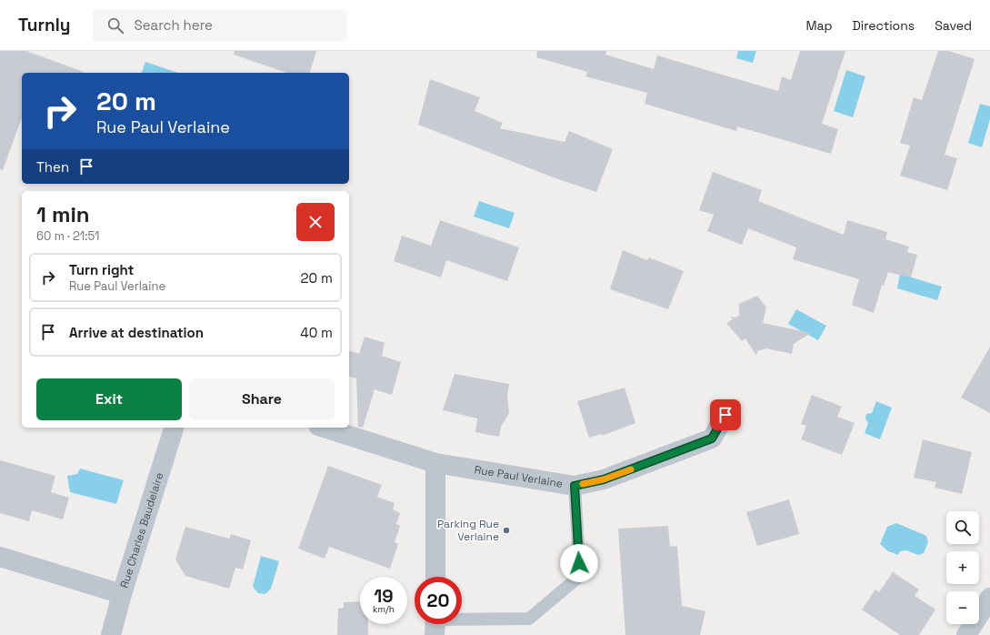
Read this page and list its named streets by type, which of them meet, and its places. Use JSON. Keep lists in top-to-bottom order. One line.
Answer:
{"streets":{"street":["Rue Paul Verlaine","Rue Charles Baudelaire"]},"places":["Parking Rue Verlaine"],"page":{"header":"Turnly","search":"Search here","nav":["Map","Directions","Saved"],"turn":["20 m","Rue Paul Verlaine"],"then":"Then","heading":["1 min","60 m · 21:51"],"list":[{"name":"Turn right","note":"Rue Paul Verlaine","value":"20 m"},{"name":"Arrive at destination","value":"40 m"}],"buttons":["Exit","Share"],"map_buttons":["+","−"],"speed":"19 km/h","limit":"20"}}
